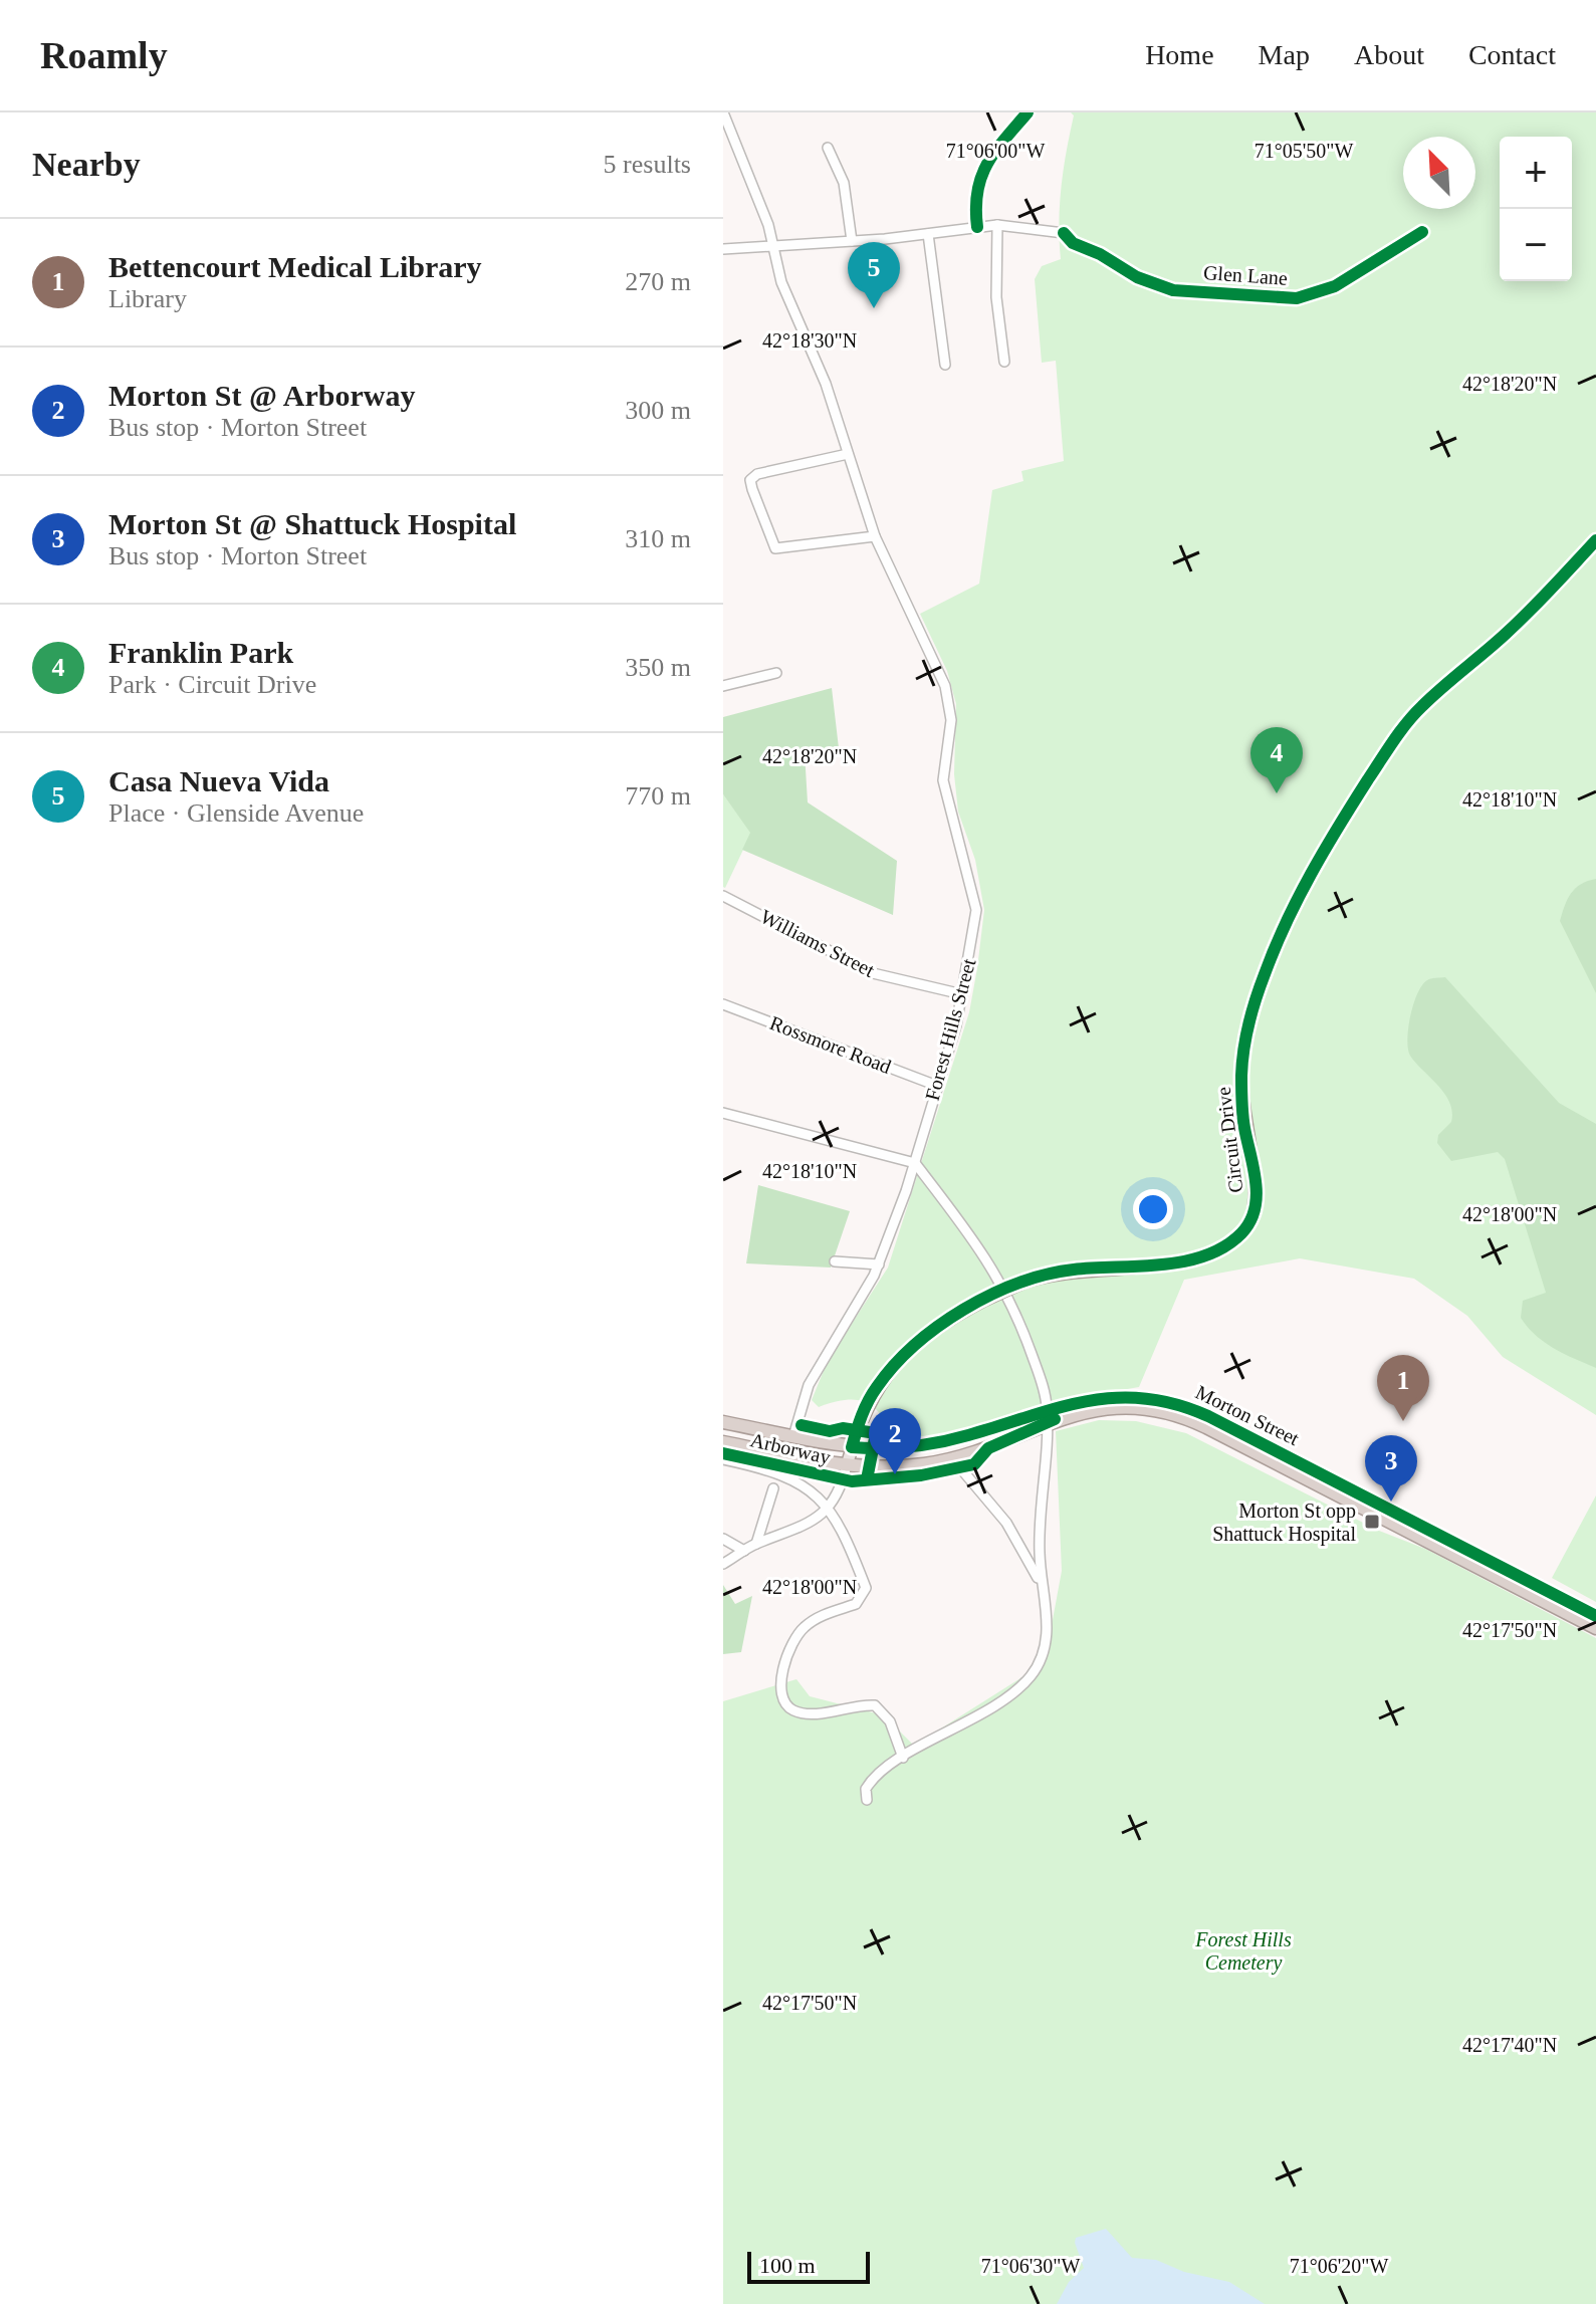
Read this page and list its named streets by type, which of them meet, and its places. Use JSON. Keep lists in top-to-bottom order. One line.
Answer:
{"streets":{"highway":["Morton Street","Arborway"],"main road":["Circuit Drive"],"street":["Williams Street","Forest Hills Street","Rossmore Road"],"cycle path":["Glen Lane"]},"crossings":[["Williams Street","Forest Hills Street"],["Forest Hills Street","Rossmore Road"],["Forest Hills Street","Arborway"],["Circuit Drive","Morton Street"],["Circuit Drive","Arborway"],["Morton Street","Arborway"]],"parks":["Forest Hills Cemetery"],"places":{"transit":["Morton St opp Shattuck Hospital"]},"scale_bar":"100 m","north":"top left","page":{"header":"Roamly","nav":["Home","Map","About","Contact"],"heading":["Nearby","5 results"],"map_buttons":["+","−"],"list":[{"mark":"1","name":"Bettencourt Medical Library","note":"Library","value":"270 m"},{"mark":"2","name":"Morton St @ Arborway","note":"Bus stop · Morton Street","value":"300 m"},{"mark":"3","name":"Morton St @ Shattuck Hospital","note":"Bus stop · Morton Street","value":"310 m"},{"mark":"4","name":"Franklin Park","note":"Park · Circuit Drive","value":"350 m"},{"mark":"5","name":"Casa Nueva Vida","note":"Place · Glenside Avenue","value":"770 m"}],"pins":["5","4","1","2","3"],"scale":"100 m"},"coordinates":["71°05'50\"W","71°06'00\"W","42°18'30\"N","42°18'20\"N","42°18'10\"N","42°18'00\"N","42°17'50\"N","42°17'40\"N","71°06'30\"W","71°06'20\"W"]}
